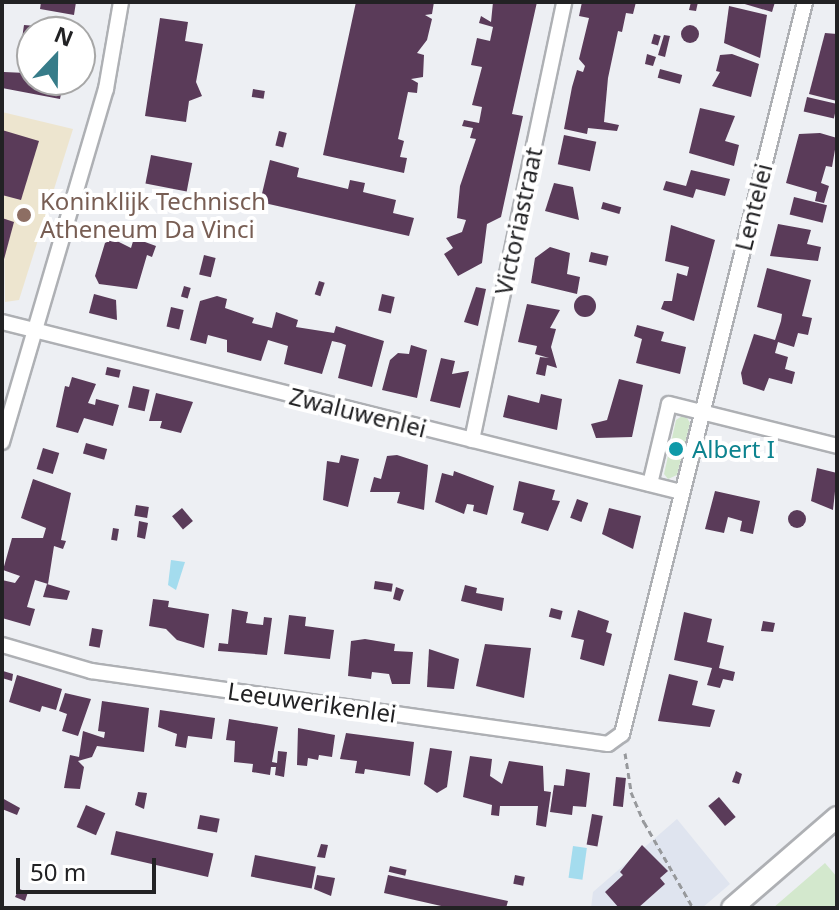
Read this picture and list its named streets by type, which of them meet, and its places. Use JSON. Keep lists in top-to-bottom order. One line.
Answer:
{"streets":{"street":["Lentelei","Victoriastraat","Zwaluwenlei","Leeuwerikenlei"]},"crossings":[["Lentelei","Zwaluwenlei"],["Lentelei","Leeuwerikenlei"],["Victoriastraat","Zwaluwenlei"]],"places":["Koninklijk Technisch Atheneum Da Vinci","Albert I"],"scale_bar":"50 m","north":"top"}
